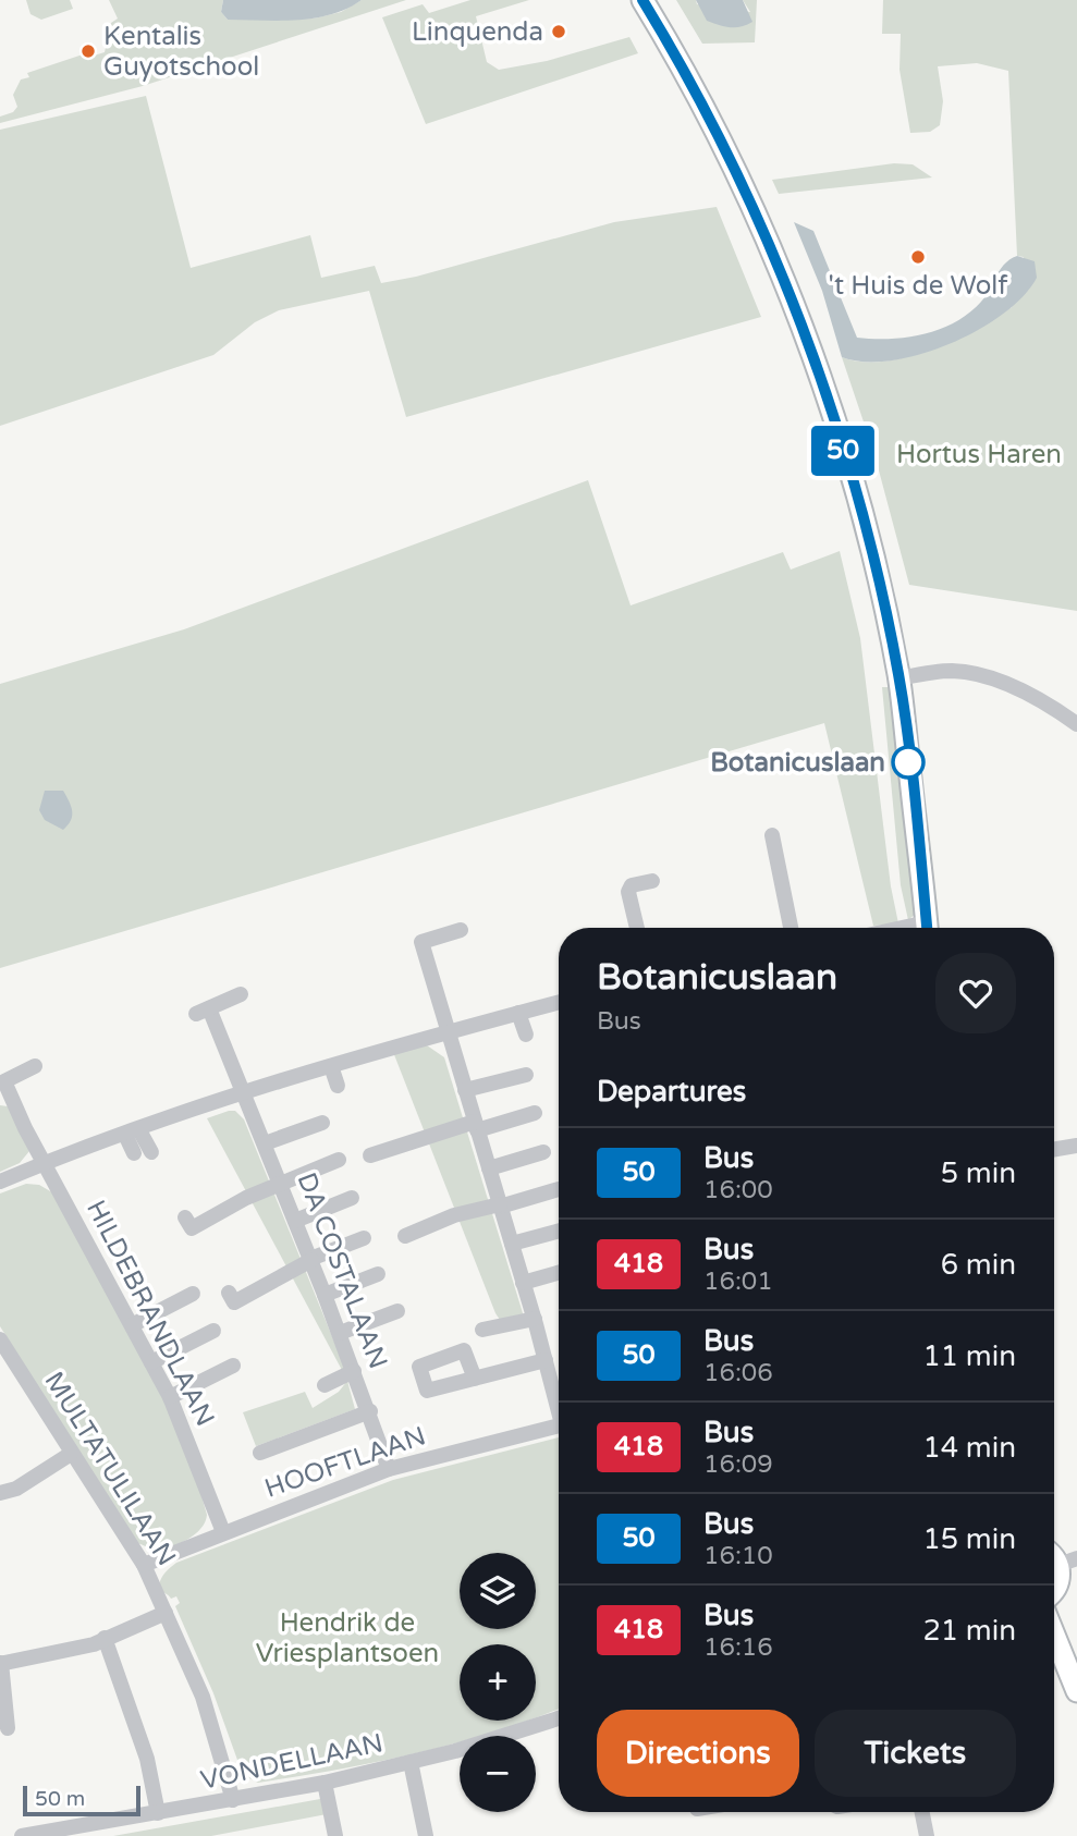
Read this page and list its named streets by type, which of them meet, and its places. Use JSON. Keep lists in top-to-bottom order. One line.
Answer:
{"streets":{"street":["DA COSTALAAN","HILDEBRANDLAAN","HOOFTLAAN","MULTATULILAAN","VONDELLAAN"]},"crossings":[["DA COSTALAAN","HOOFTLAAN"],["HILDEBRANDLAAN","HOOFTLAAN"],["HOOFTLAAN","MULTATULILAAN"],["MULTATULILAAN","VONDELLAAN"]],"parks":["Hortus Haren","Hendrik de Vriesplantsoen"],"places":["Linquenda","Kentalis Guyotschool","'t Huis de Wolf","Botanicuslaan"],"lines":["bus line 50"],"scale_bar":"50 m","page":{"on_map":"50","heading":[["Botanicuslaan","Bus"],"Departures"],"list":[{"mark":"50","name":"Bus","note":"16:00","value":"5 min"},{"mark":"418","name":"Bus","note":"16:01","value":"6 min"},{"mark":"50","name":"Bus","note":"16:06","value":"11 min"},{"mark":"418","name":"Bus","note":"16:09","value":"14 min"},{"mark":"50","name":"Bus","note":"16:10","value":"15 min"},{"mark":"418","name":"Bus","note":"16:16","value":"21 min"}],"map_buttons":["+","−"],"buttons":["Directions","Tickets"],"scale":"50 m"}}
